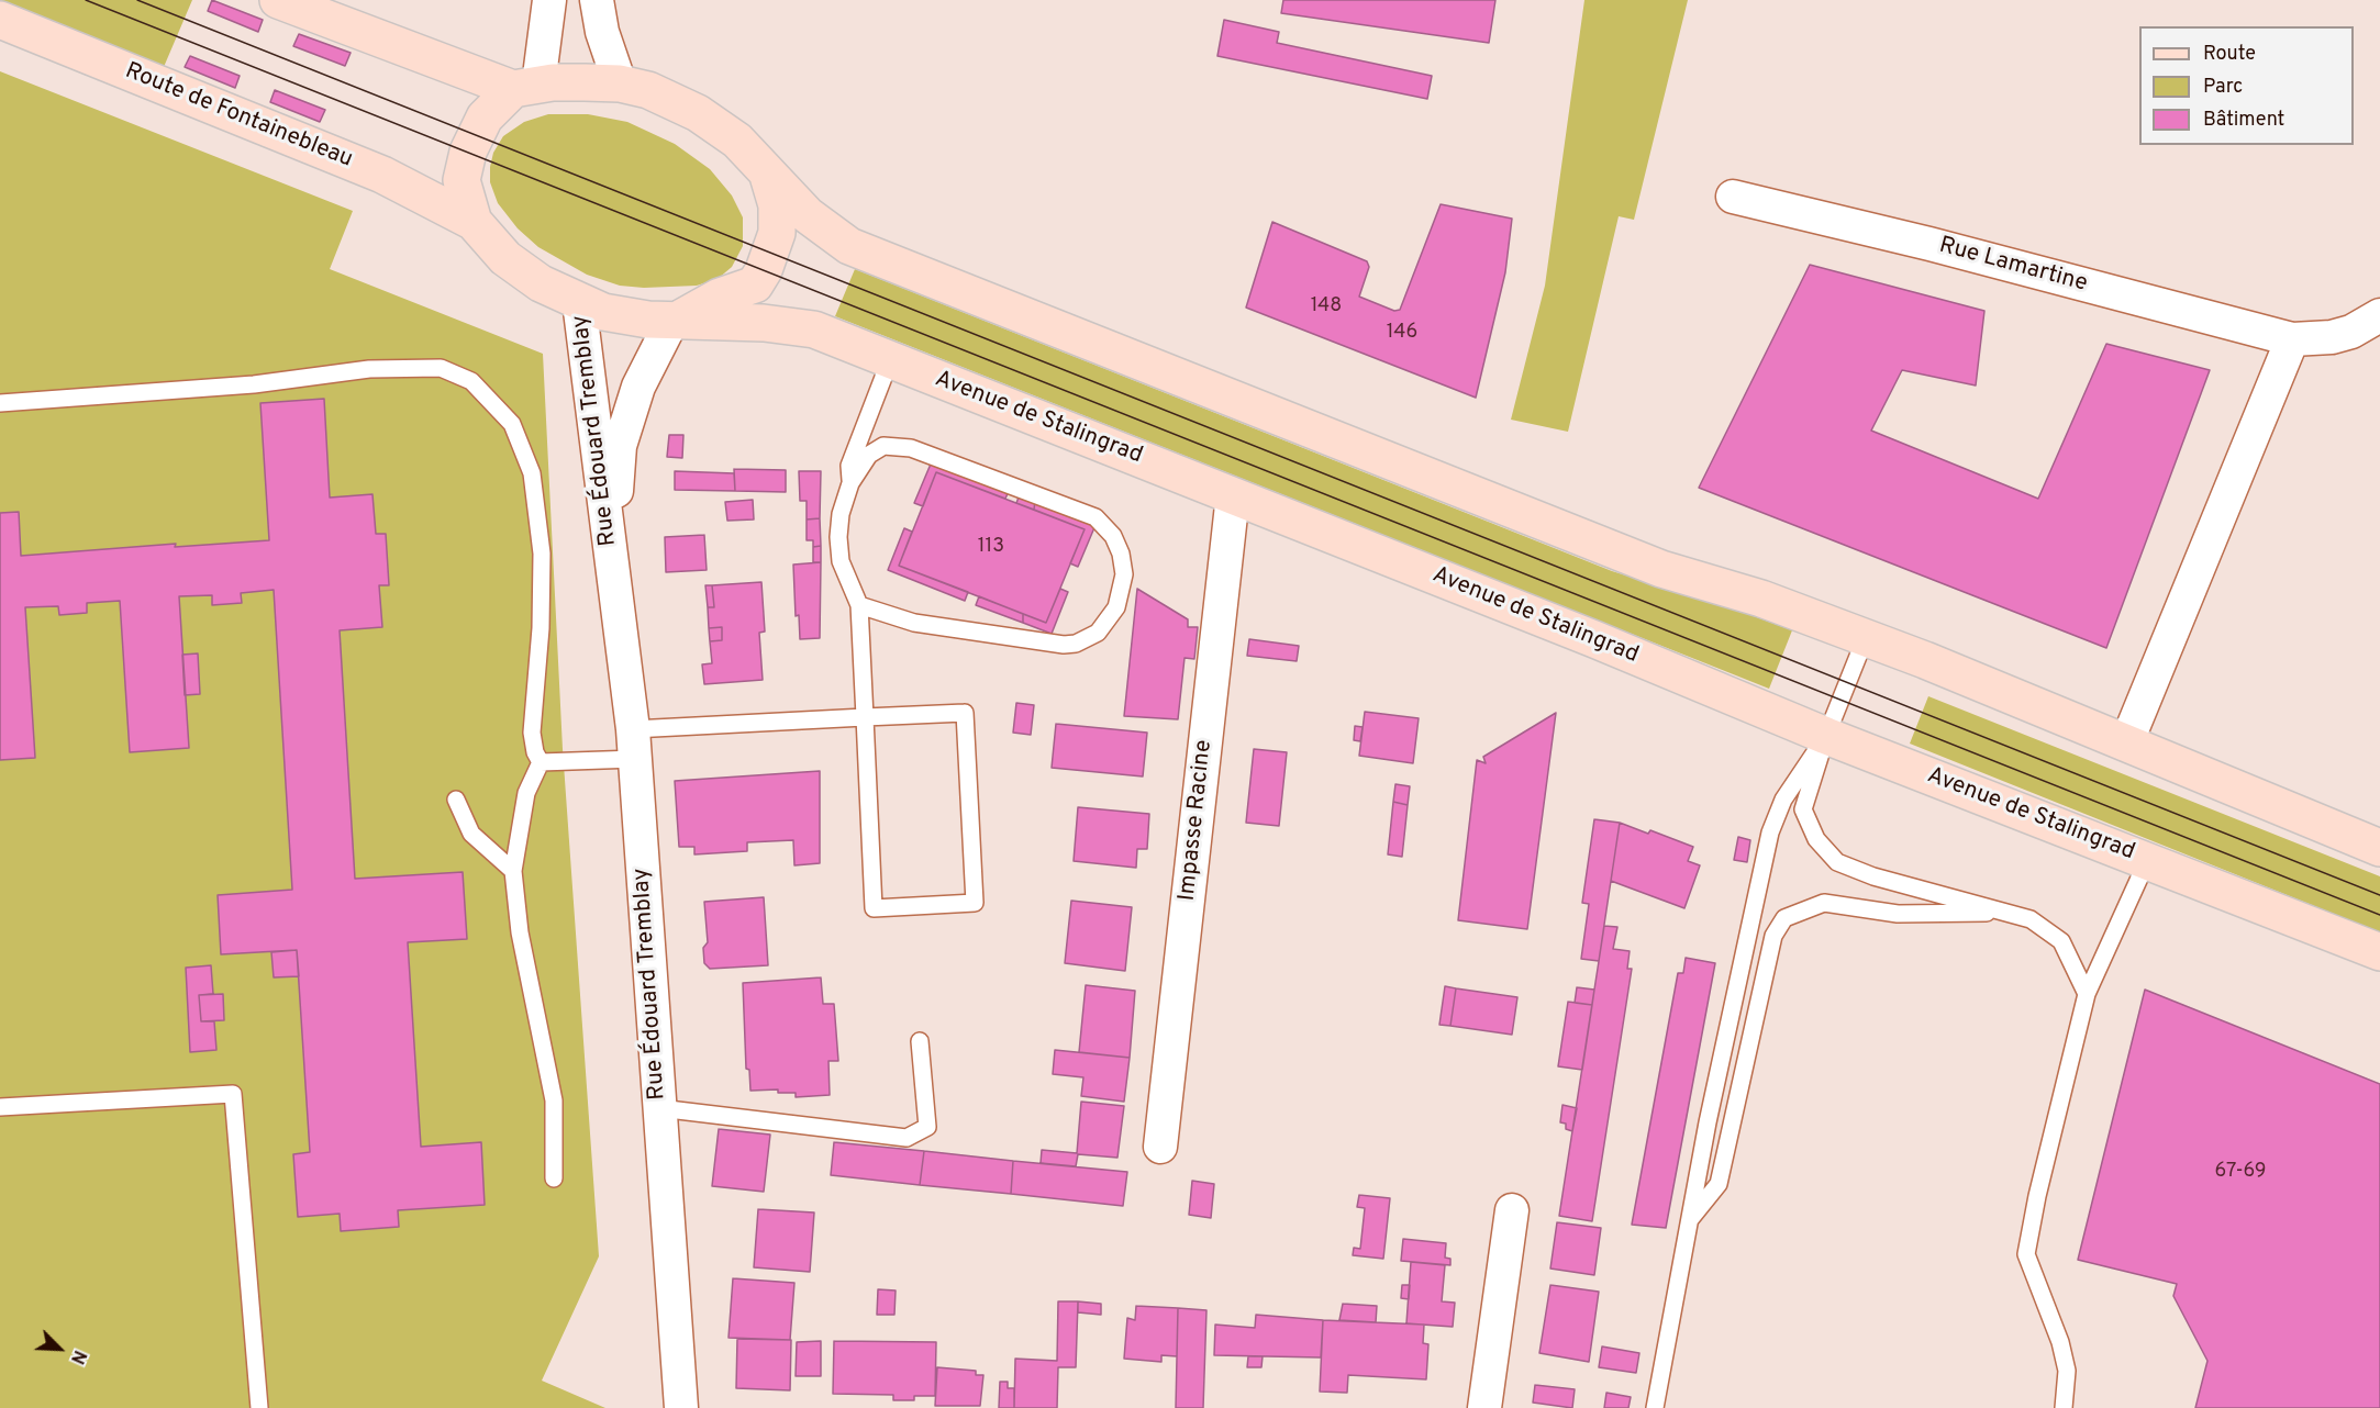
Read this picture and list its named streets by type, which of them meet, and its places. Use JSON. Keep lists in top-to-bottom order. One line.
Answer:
{"streets":{"main road":["Route de Fontainebleau","Avenue de Stalingrad"],"street":["Rue Lamartine","Rue Édouard Tremblay","Impasse Racine"]},"crossings":[["Route de Fontainebleau","Avenue de Stalingrad"],["Avenue de Stalingrad","Rue Édouard Tremblay"],["Avenue de Stalingrad","Impasse Racine"]],"house_numbers":["148","146","113","67-69"],"legend":["Route","Parc","Bâtiment"],"north":"bottom right"}
